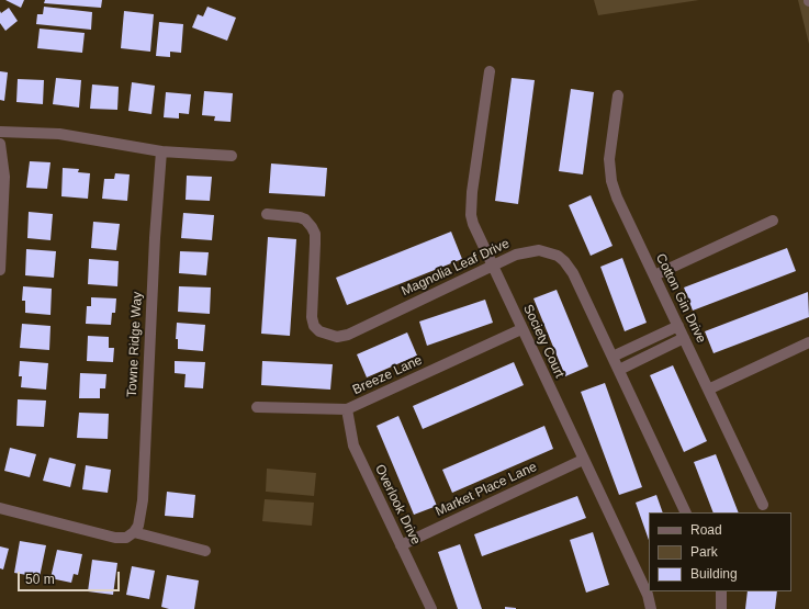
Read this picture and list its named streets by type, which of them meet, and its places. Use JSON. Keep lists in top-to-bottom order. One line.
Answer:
{"streets":{"street":["Magnolia Leaf Drive","Cotton Gin Drive","Society Court","Towne Ridge Way","Breeze Lane","Market Place Lane","Overlook Drive"]},"crossings":[["Magnolia Leaf Drive","Society Court"],["Society Court","Breeze Lane"],["Society Court","Market Place Lane"],["Breeze Lane","Overlook Drive"],["Market Place Lane","Overlook Drive"]],"legend":["Road","Park","Building"],"scale_bar":"50 m"}
